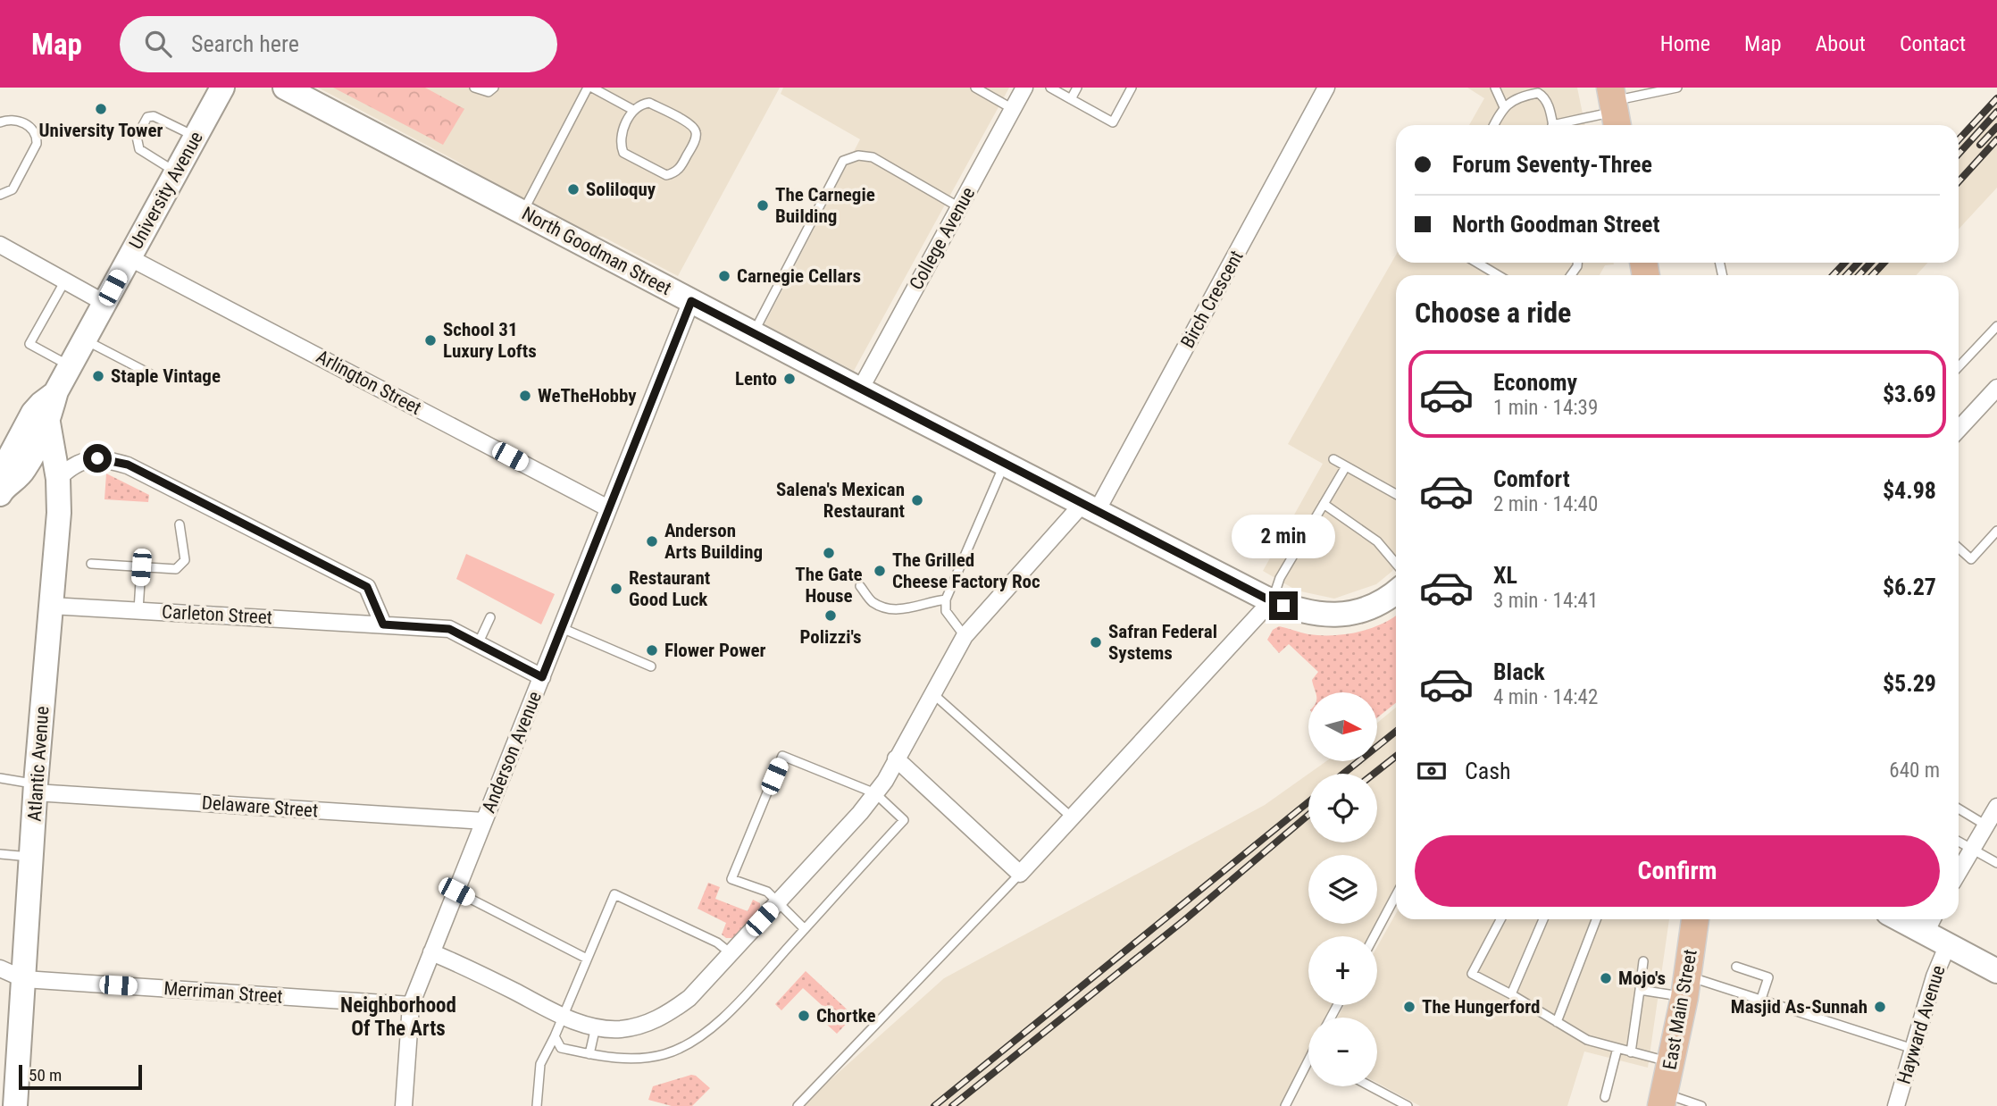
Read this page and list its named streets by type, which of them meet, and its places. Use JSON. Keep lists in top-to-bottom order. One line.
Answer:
{"streets":{"main road":["University Avenue","North Goodman Street","Atlantic Avenue","East Main Street"],"street":["College Avenue","Birch Crescent","Arlington Street","Carleton Street","Anderson Avenue","Delaware Street","Merriman Street","Hayward Avenue"]},"crossings":[["University Avenue","Arlington Street"],["University Avenue","Atlantic Avenue"],["College Avenue","North Goodman Street"],["North Goodman Street","Birch Crescent"],["North Goodman Street","Anderson Avenue"],["Birch Crescent","Anderson Avenue"],["Arlington Street","Anderson Avenue"],["Carleton Street","Anderson Avenue"],["Carleton Street","Atlantic Avenue"],["Anderson Avenue","Delaware Street"],["Anderson Avenue","Merriman Street"],["Atlantic Avenue","Delaware Street"],["Atlantic Avenue","Merriman Street"]],"districts":["Neighborhood Of The Arts"],"places":["University Tower","Soliloquy","The Carnegie Building","Carnegie Cellars","School 31 Luxury Lofts","Staple Vintage","Lento","WeTheHobby","Salena's Mexican Restaurant","Anderson Arts Building","The Gate House","The Grilled Cheese Factory Roc","Restaurant Good Luck","Polizzi's","Safran Federal Systems","Flower Power","Mojo's","The Hungerford","Masjid As-Sunnah","Chortke"],"scale_bar":"50 m","north":"right","page":{"header":"Map","search":"Search here","nav":["Home","Map","About","Contact"],"banner":["Forum Seventy-Three","North Goodman Street"],"heading":"Choose a ride","list":[{"name":"Economy","note":"1 min · 14:39","value":"$3.69"},{"name":"Comfort","note":"2 min · 14:40","value":"$4.98"},{"name":"XL","note":"3 min · 14:41","value":"$6.27"},{"name":"Black","note":"4 min · 14:42","value":"$5.29"}],"bubble":"2 min","map_buttons":["+","−"],"pay":["Cash","640 m"],"buttons":"Confirm","scale":"50 m"}}
